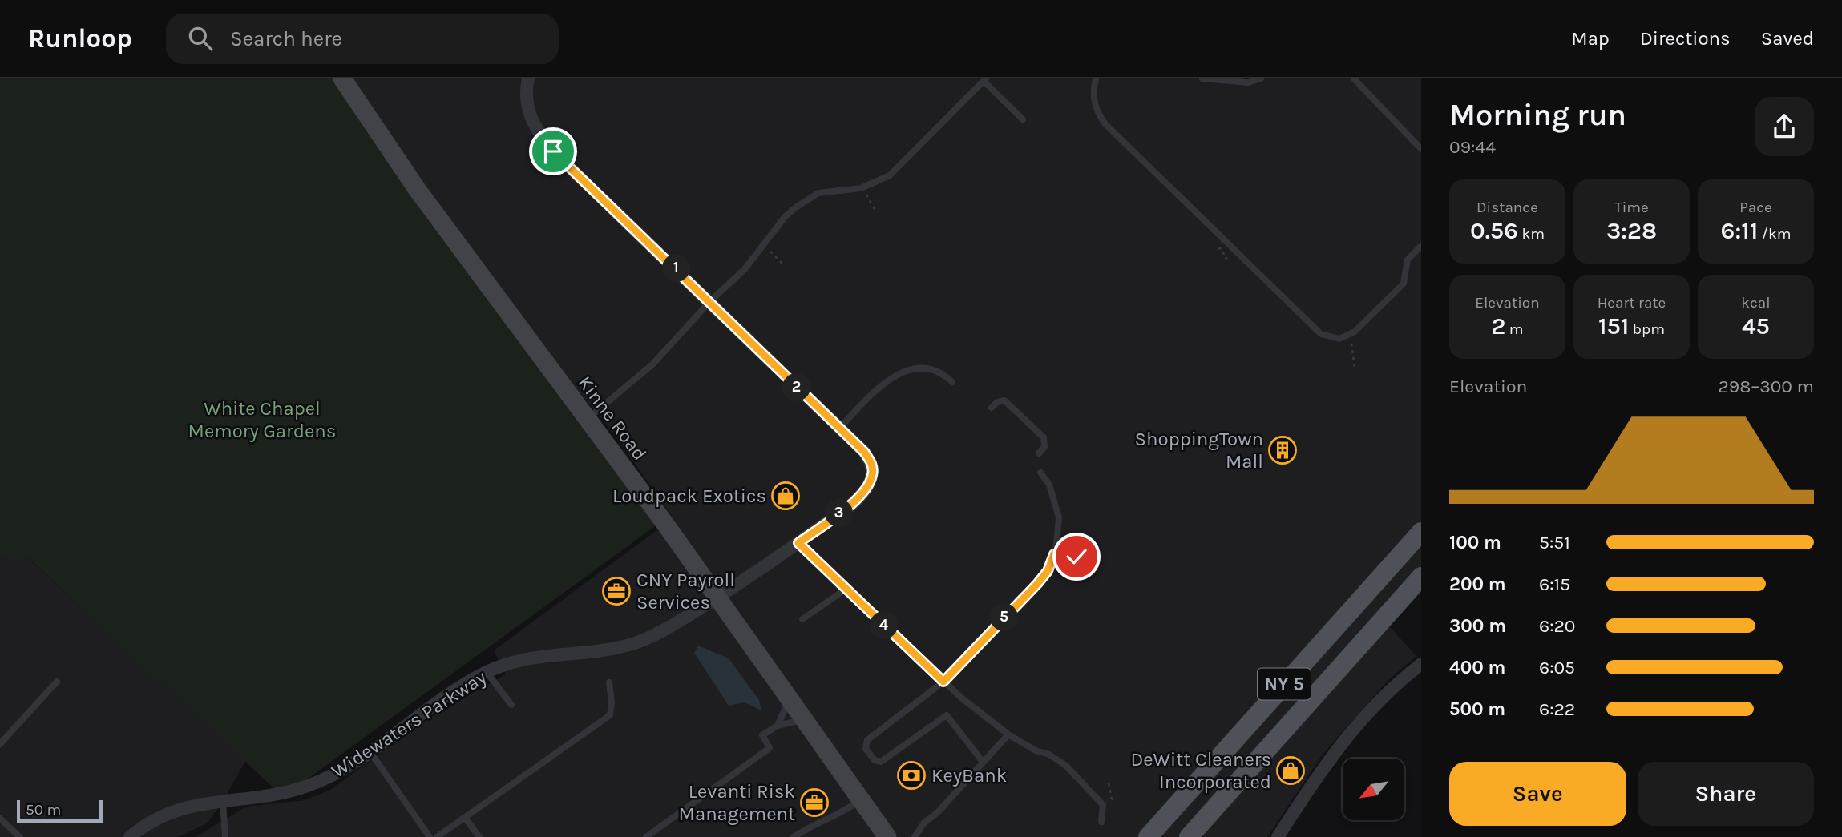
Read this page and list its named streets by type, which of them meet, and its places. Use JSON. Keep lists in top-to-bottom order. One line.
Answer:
{"streets":{"main road":["NY 5"],"street":["Kinne Road","Widewaters Parkway"]},"crossings":[["Kinne Road","Widewaters Parkway"]],"parks":["White Chapel Memory Gardens"],"places":{"building":["ShoppingTown Mall"],"shop":["Loudpack Exotics","DeWitt Cleaners Incorporated"],"office":["CNY Payroll Services","Levanti Risk Management"],"bank":["KeyBank"]},"scale_bar":"50 m","north":"bottom left","page":{"header":"Runloop","search":"Search here","nav":["Map","Directions","Saved"],"heading":["Morning run","09:44"],"stats":[["Distance","0.56 km"],["Time","3:28"],["Pace","6:11 /km"],["Elevation","2 m"],["Heart rate","151 bpm"],["kcal","45"]],"pins":["1","2","3","5","4"],"chart":["Elevation","298–300 m"],"list":[{"name":"100 m","note":"5:51"},{"name":"200 m","note":"6:15"},{"name":"300 m","note":"6:20"},{"name":"400 m","note":"6:05"},{"name":"500 m","note":"6:22"}],"buttons":["Save","Share"],"scale":"50 m"}}
